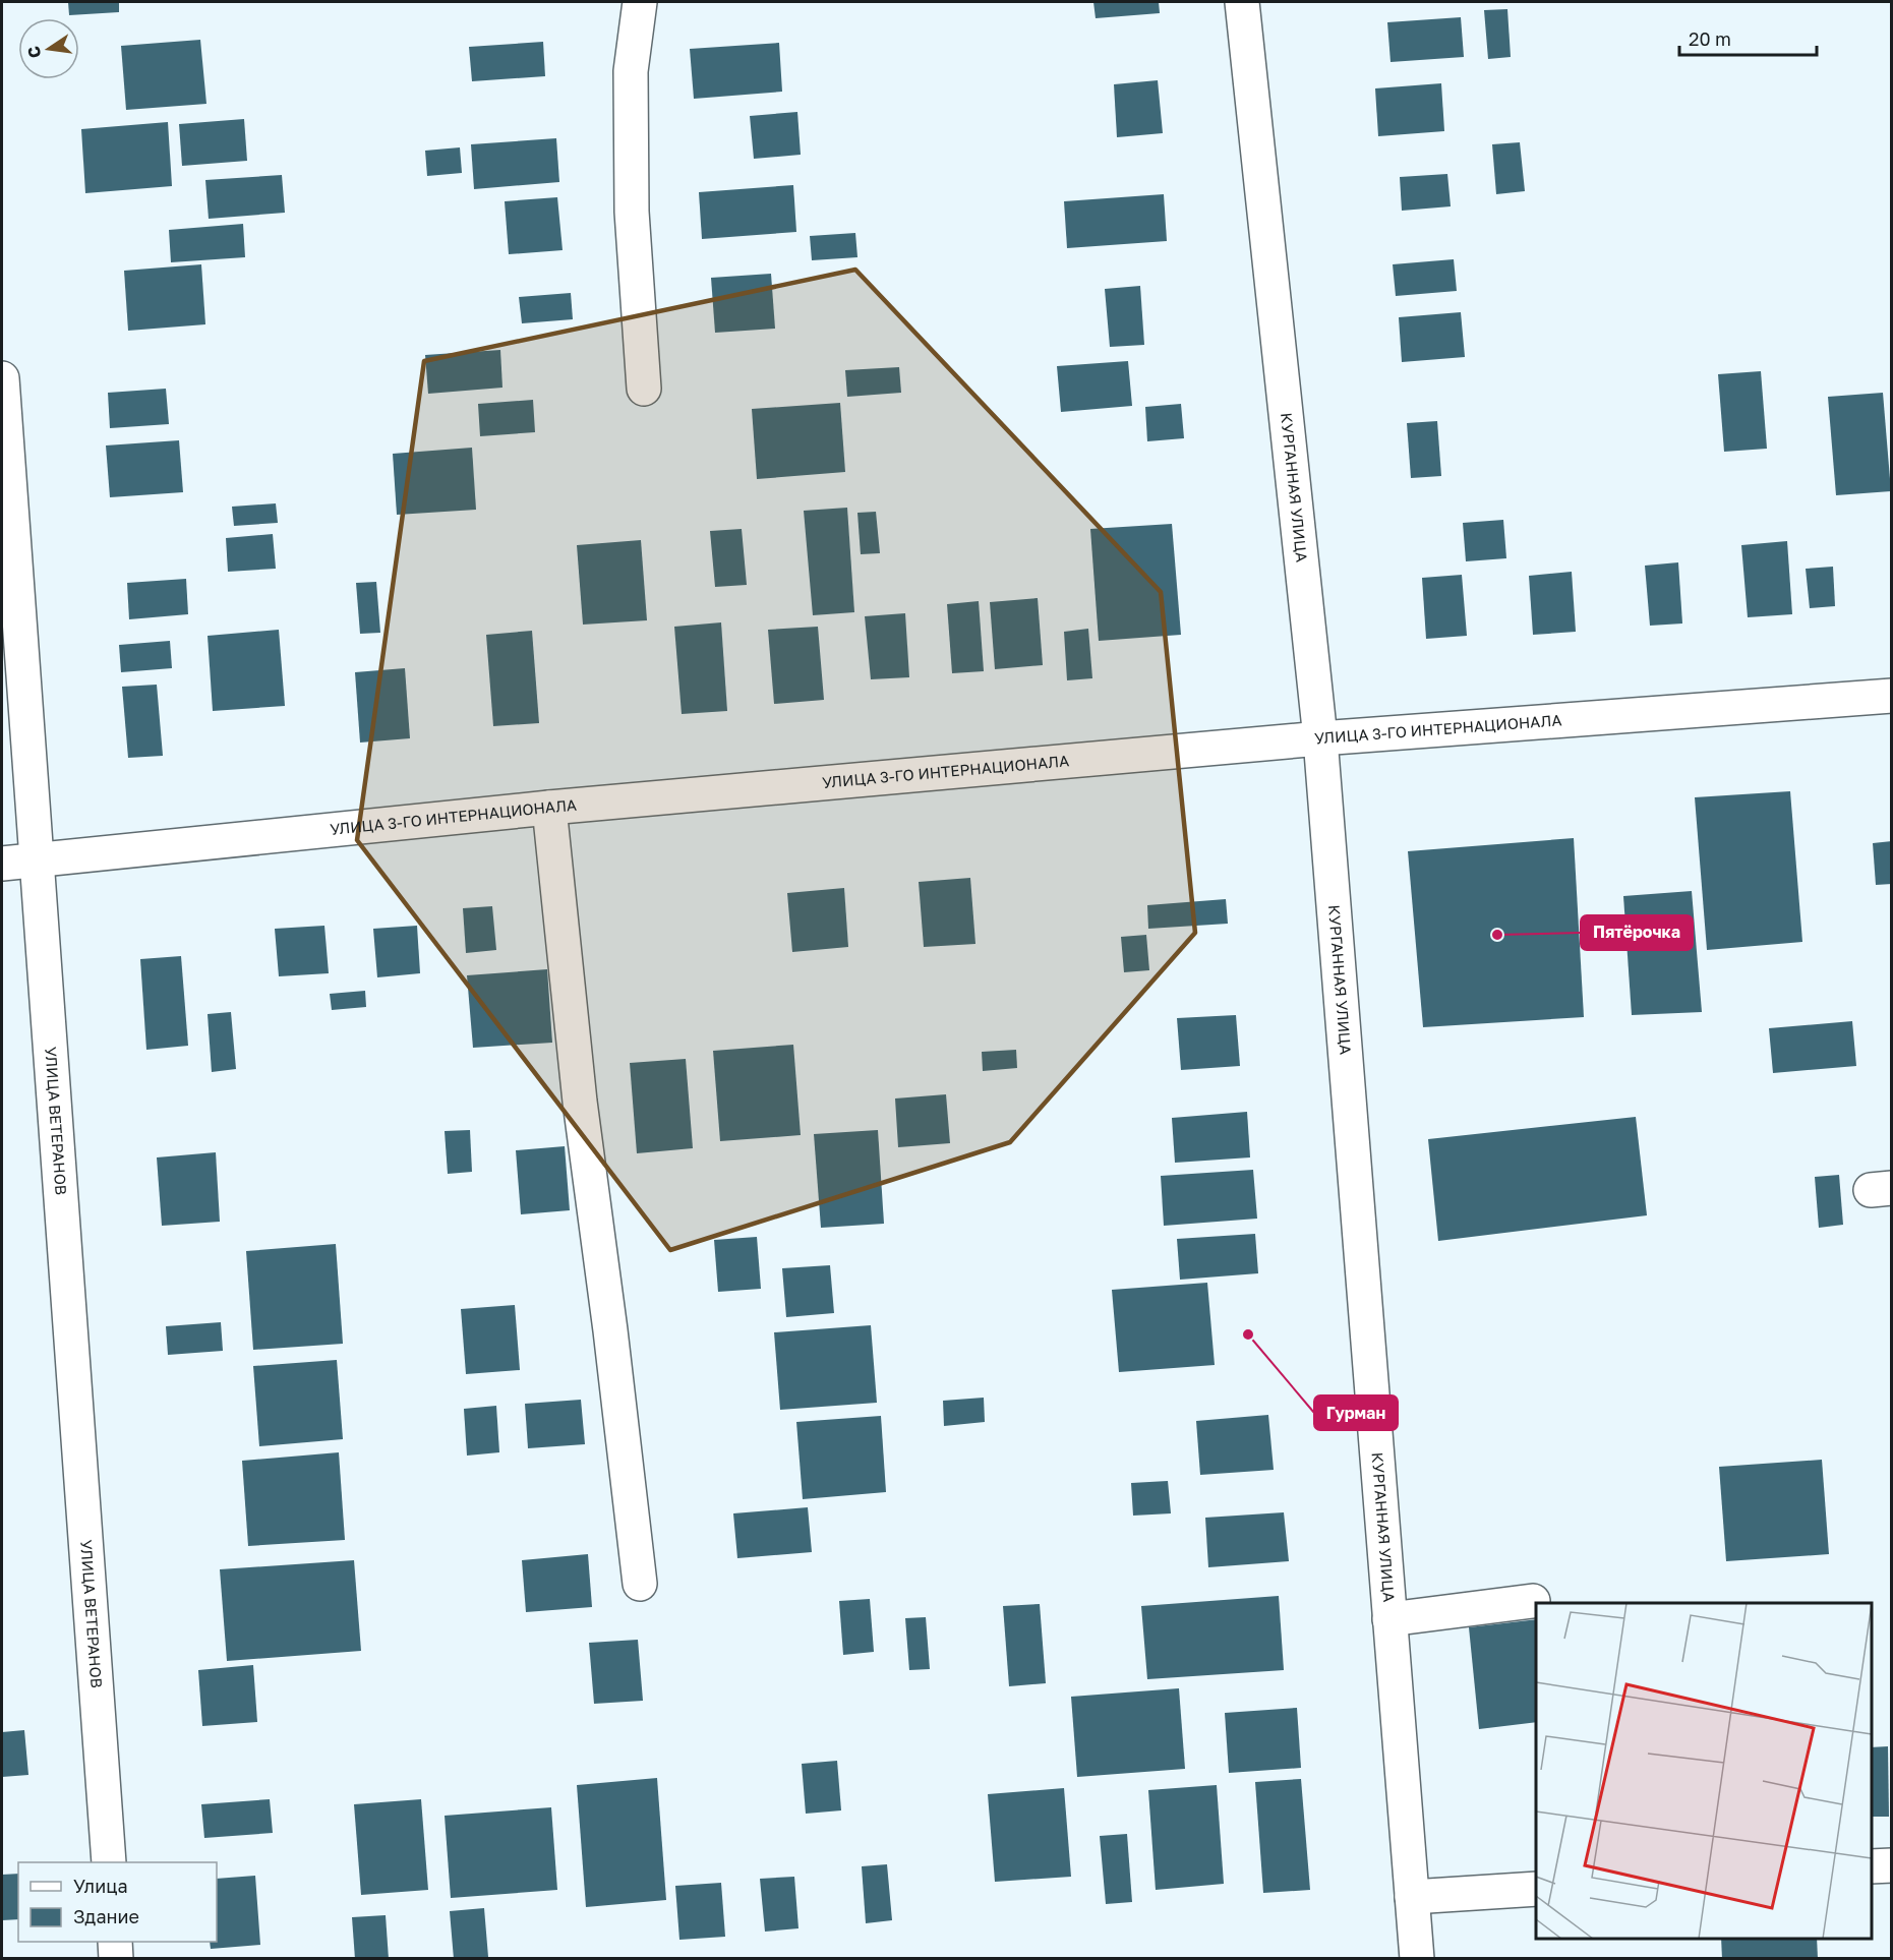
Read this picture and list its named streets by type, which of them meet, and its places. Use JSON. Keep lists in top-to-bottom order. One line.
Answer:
{"streets":{"street":["КУРГАННАЯ УЛИЦА","УЛИЦА 3-ГО ИНТЕРНАЦИОНАЛА","УЛИЦА ВЕТЕРАНОВ"]},"crossings":[["КУРГАННАЯ УЛИЦА","УЛИЦА 3-ГО ИНТЕРНАЦИОНАЛА"],["УЛИЦА 3-ГО ИНТЕРНАЦИОНАЛА","УЛИЦА ВЕТЕРАНОВ"]],"places":["Пятёрочка","Гурман"],"legend":["Улица","Здание"],"scale_bar":"20 m","north":"left"}
